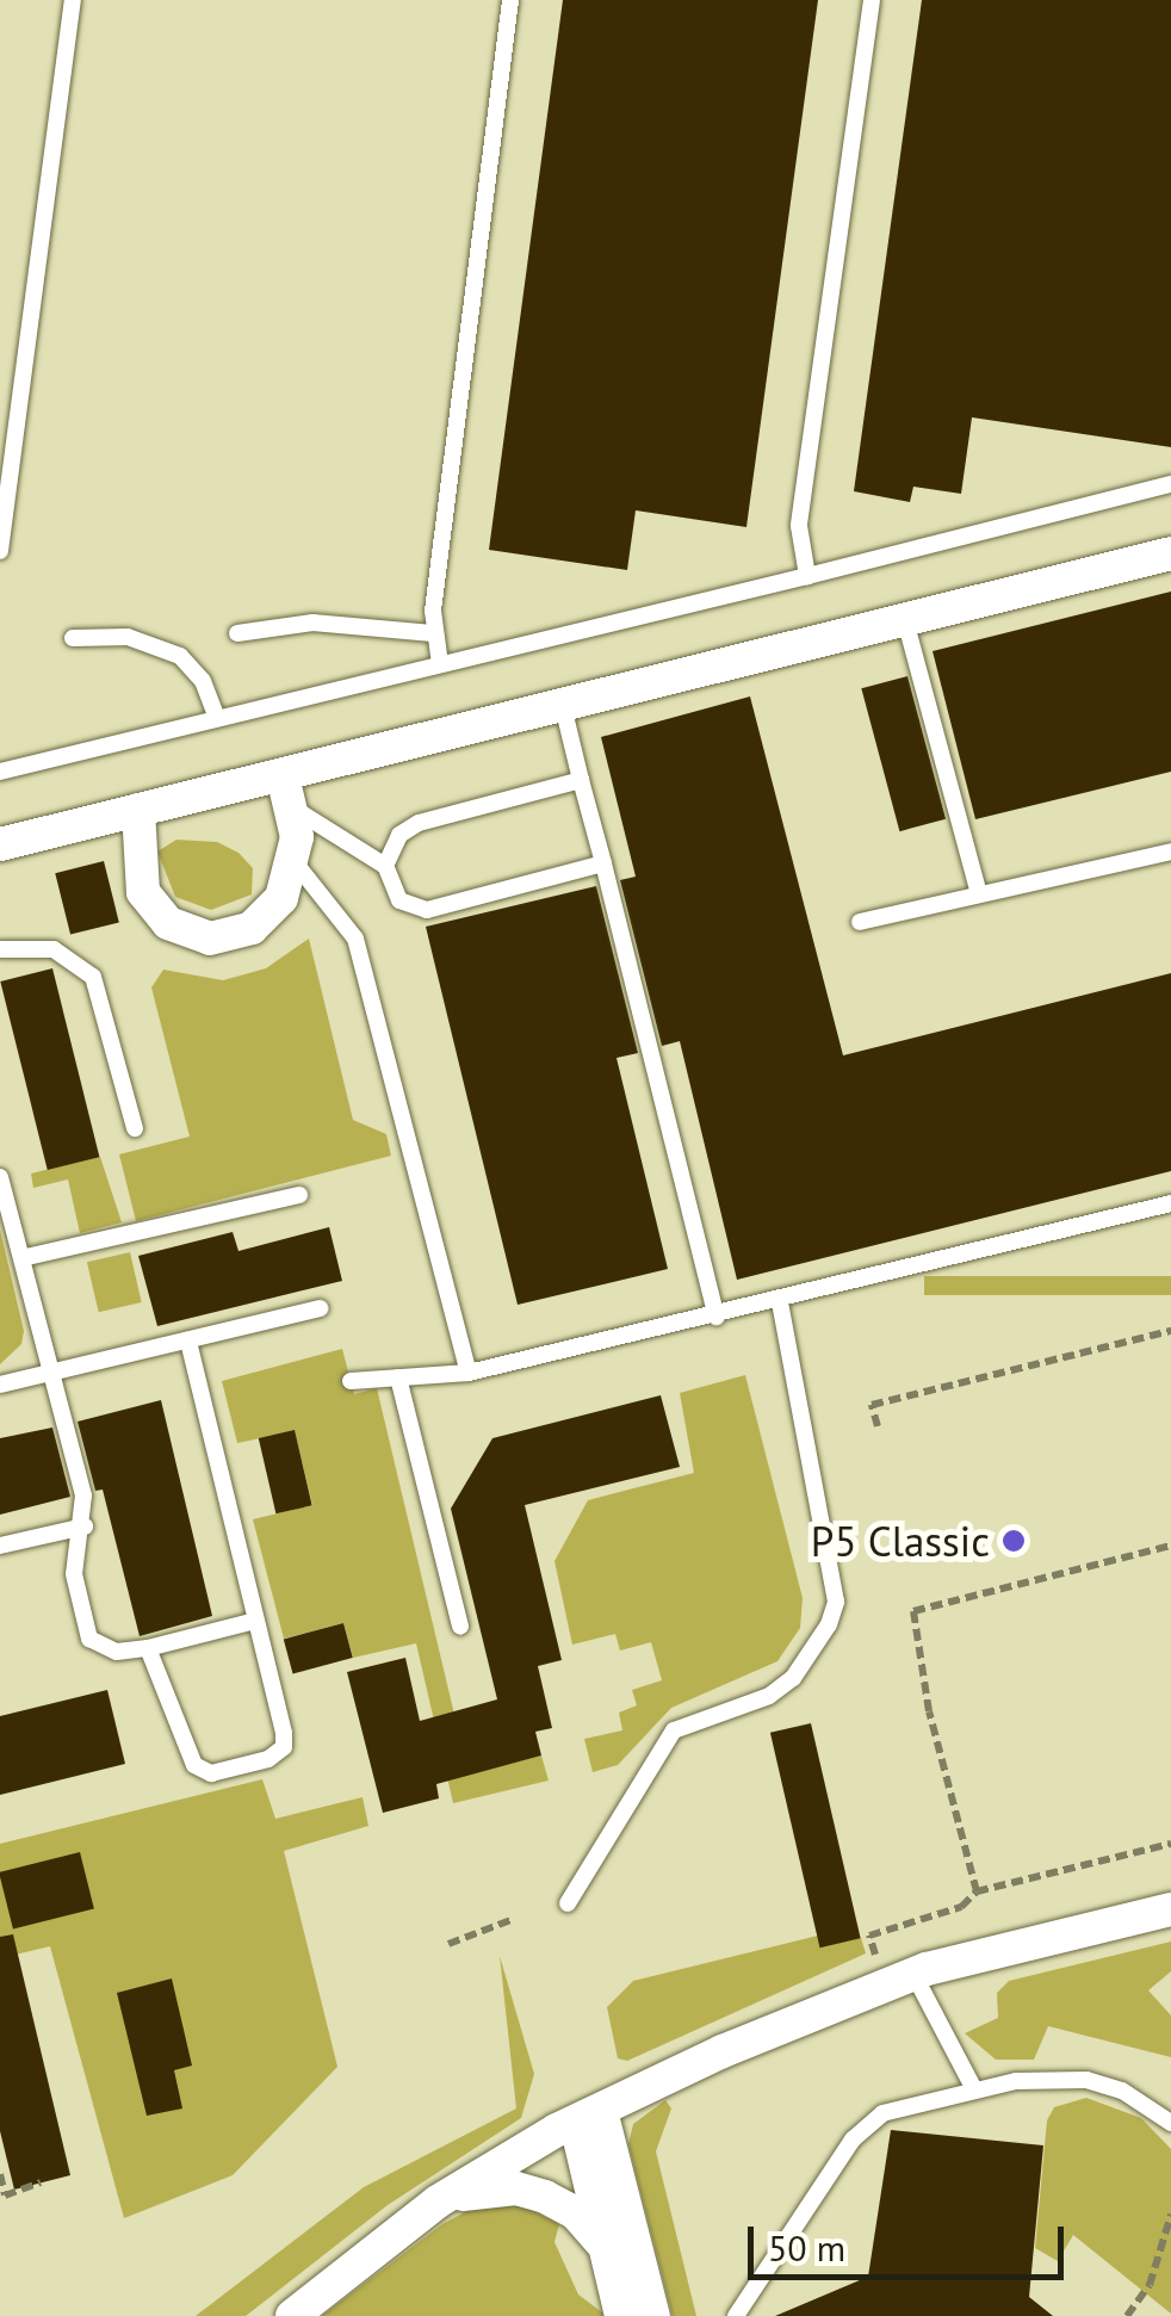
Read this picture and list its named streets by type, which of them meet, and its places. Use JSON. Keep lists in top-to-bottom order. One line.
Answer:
{"places":["P5 Classic"],"scale_bar":"50 m"}
